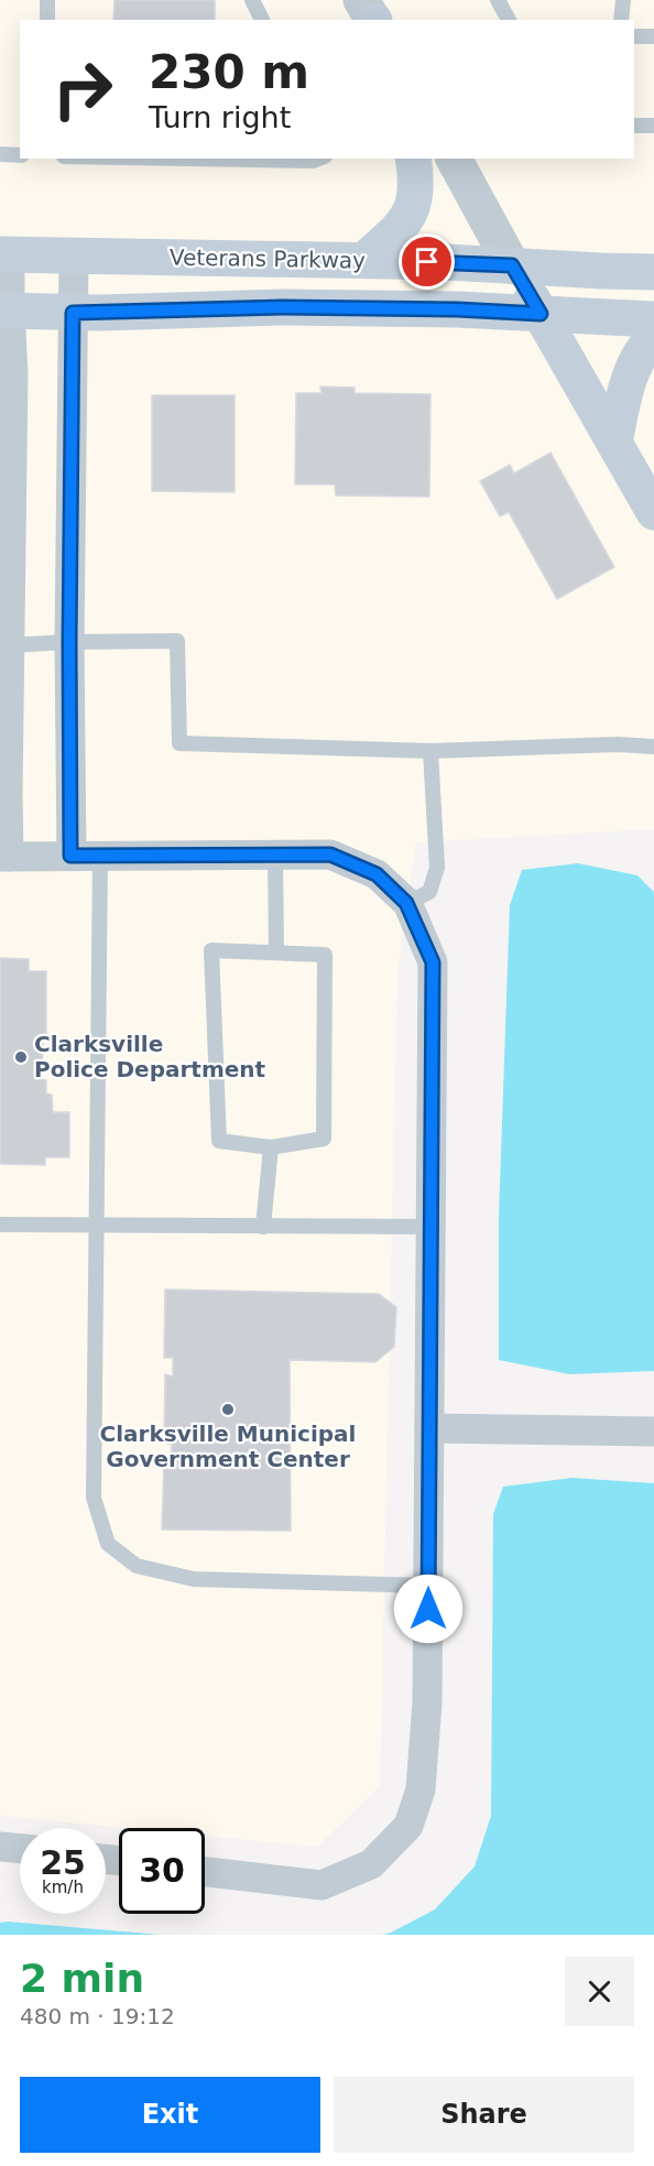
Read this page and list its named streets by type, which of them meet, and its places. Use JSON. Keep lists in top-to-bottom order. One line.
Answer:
{"streets":{"main road":["Veterans Parkway"]},"places":["Clarksville Police Department","Clarksville Municipal Government Center"],"page":{"turn":["230 m","Turn right"],"speed":"25 km/h","limit":"30","heading":["2 min","480 m · 19:12"],"buttons":["Exit","Share"]}}
